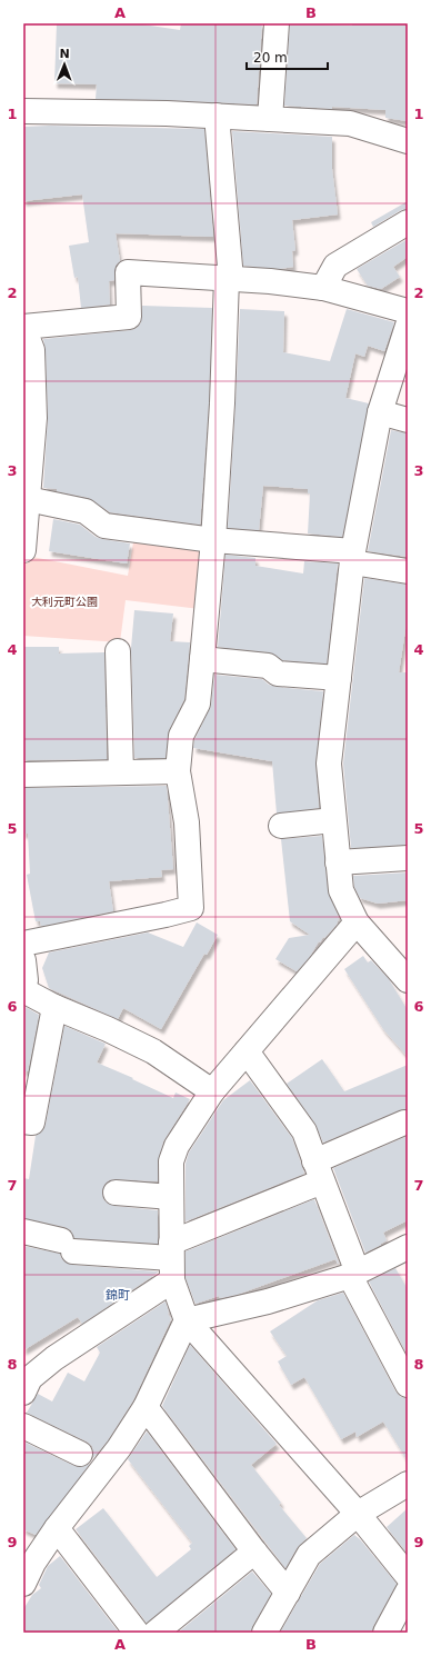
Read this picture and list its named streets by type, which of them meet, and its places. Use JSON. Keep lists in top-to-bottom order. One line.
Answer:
{"districts":["錦町"],"parks":["大利元町公園"],"scale_bar":"20 m","north":"top","grid":{"columns":["A","B"],"rows":["1","2","3","4","5","6","7","8","9"]}}
